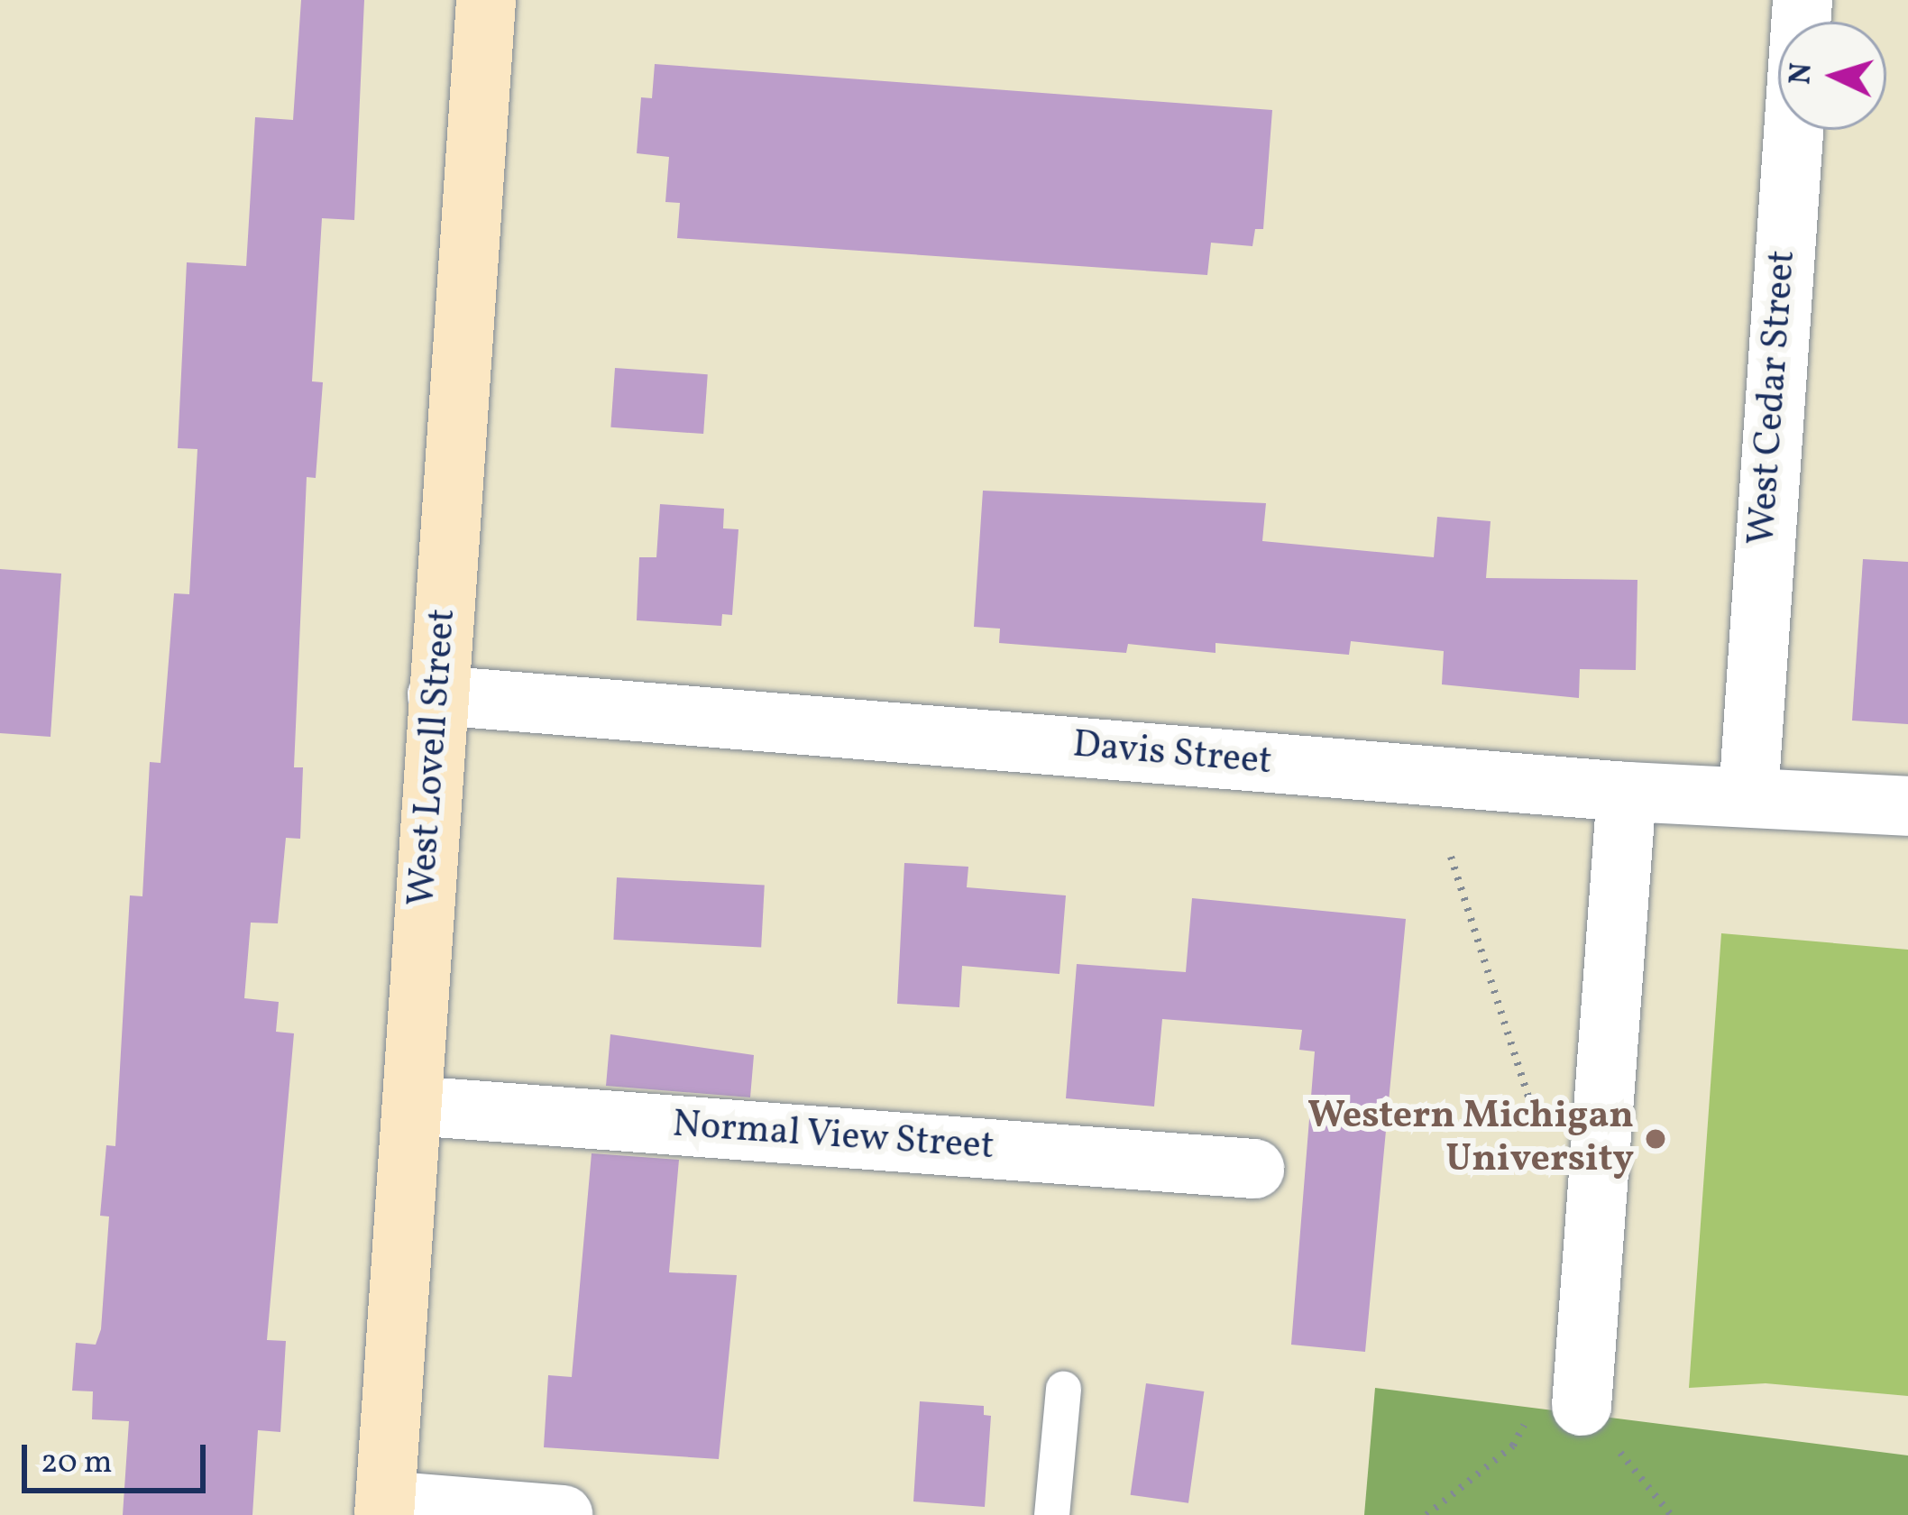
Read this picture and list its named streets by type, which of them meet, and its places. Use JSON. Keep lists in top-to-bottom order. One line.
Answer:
{"streets":{"street":["West Cedar Street","Davis Street","West Lovell Street","Normal View Street"]},"crossings":[["West Cedar Street","Davis Street"],["Davis Street","West Lovell Street"],["West Lovell Street","Normal View Street"]],"places":["Western Michigan University"],"scale_bar":"20 m","north":"left"}
